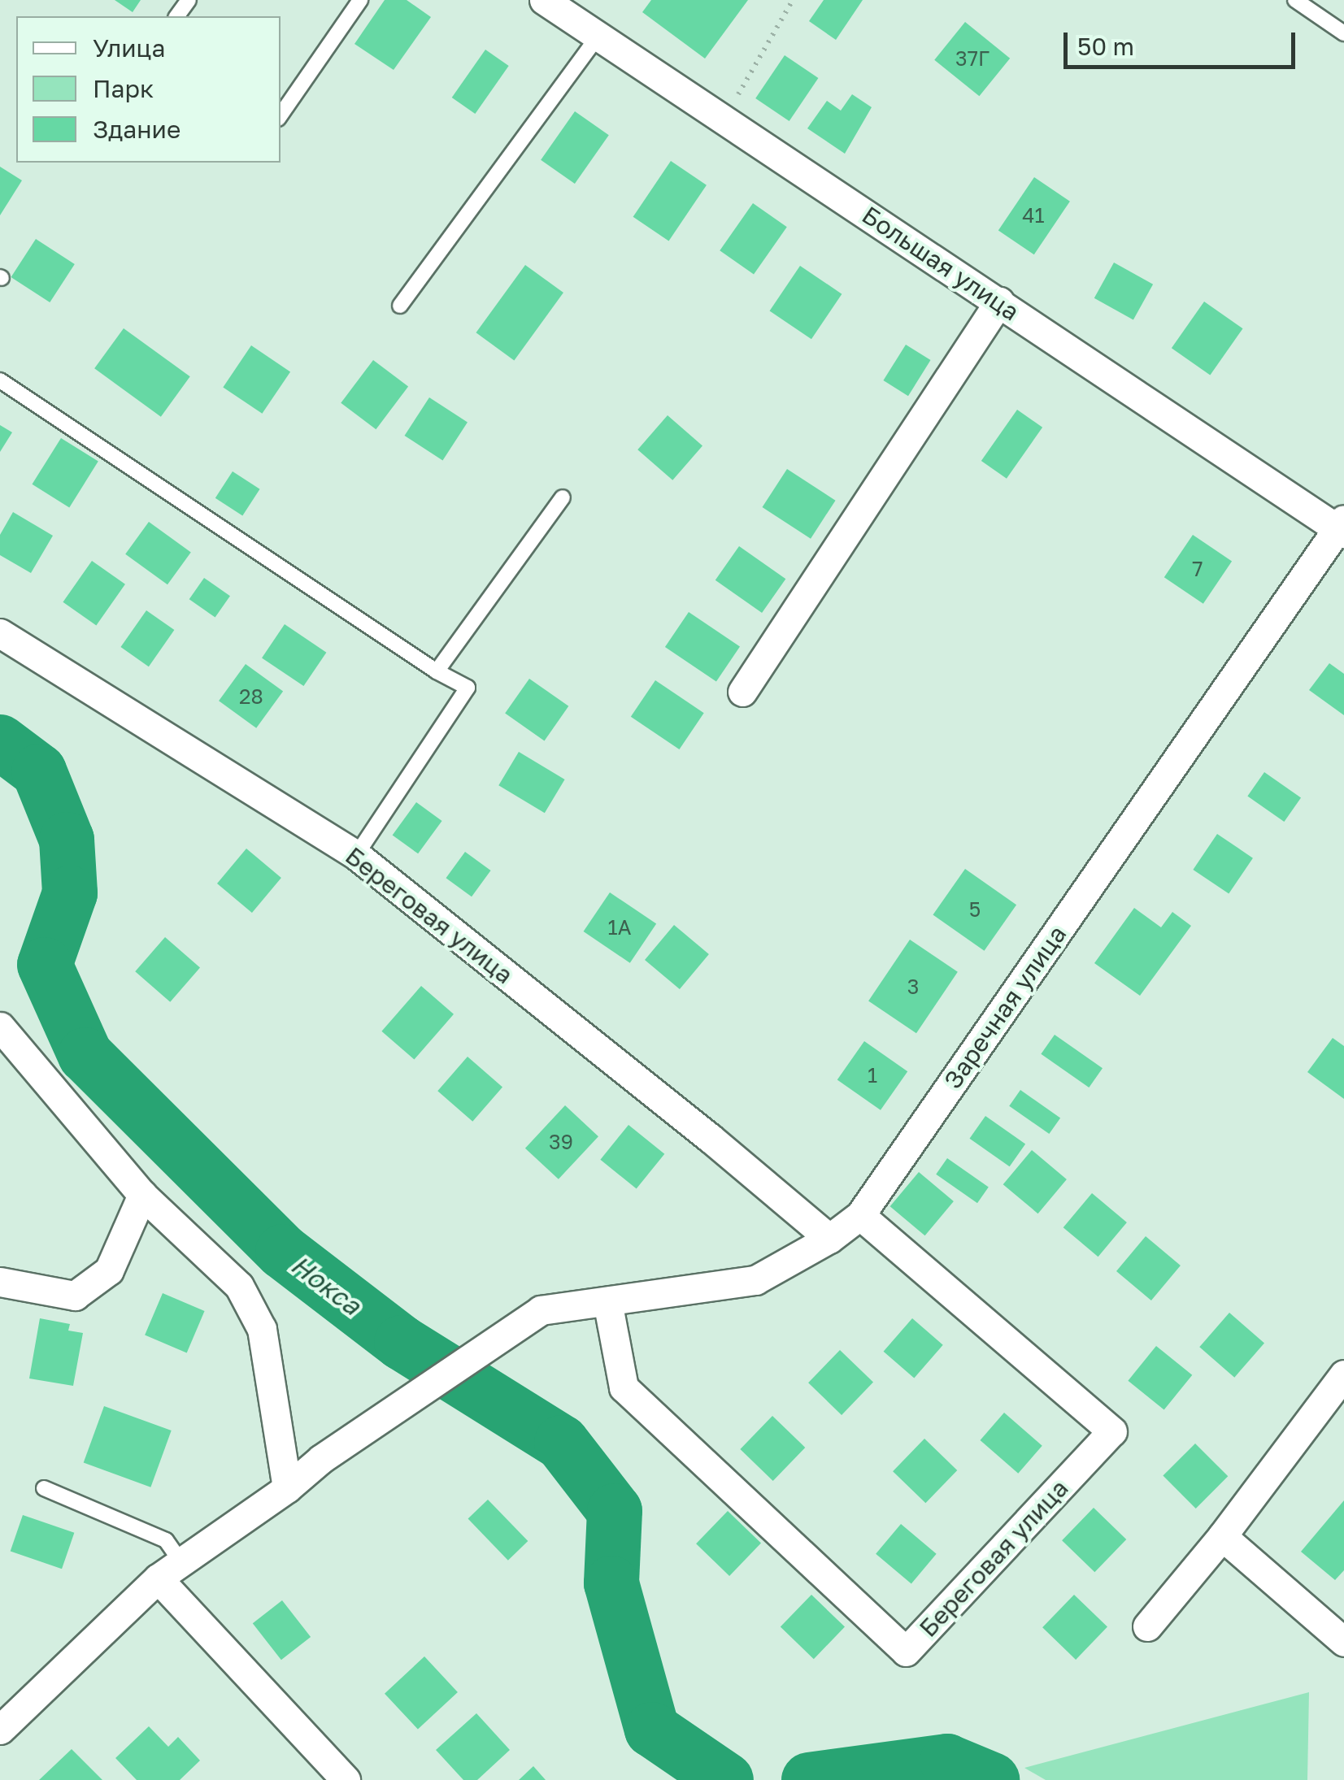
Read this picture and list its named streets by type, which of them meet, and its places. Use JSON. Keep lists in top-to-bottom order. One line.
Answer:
{"streets":{"street":["Большая улица","Береговая улица","Заречная улица"]},"crossings":[["Большая улица","Заречная улица"],["Береговая улица","Заречная улица"]],"water":["Нокса"],"house_numbers":["37Г","41","7","28","5","1А","3","1","39"],"legend":["Улица","Парк","Здание"],"scale_bar":"50 m"}
